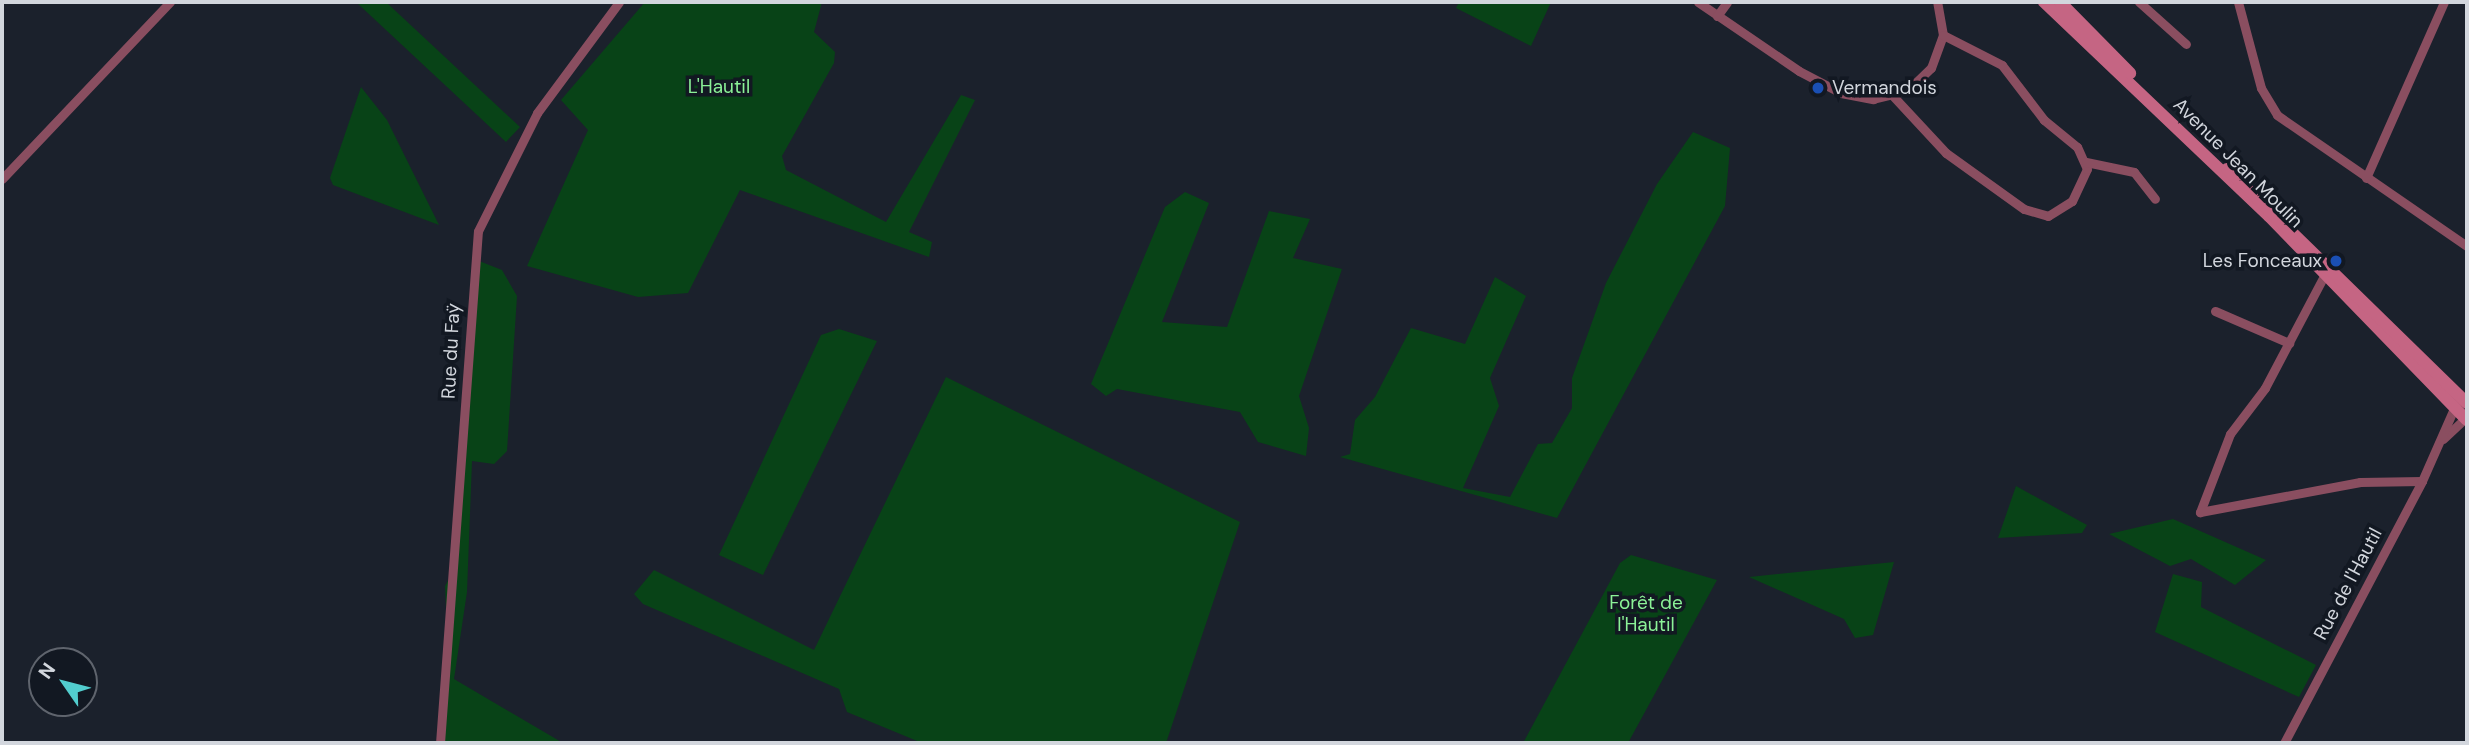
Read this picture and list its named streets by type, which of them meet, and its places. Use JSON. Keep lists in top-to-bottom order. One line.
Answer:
{"streets":{"main road":["Avenue Jean Moulin"],"street":["Rue du Faÿ","Rue de l'Hautil"]},"crossings":[["Avenue Jean Moulin","Rue de l'Hautil"]],"parks":["L'Hautil","Forêt de l'Hautil"],"places":["Vermandois","Les Fonceaux"],"north":"top left"}
